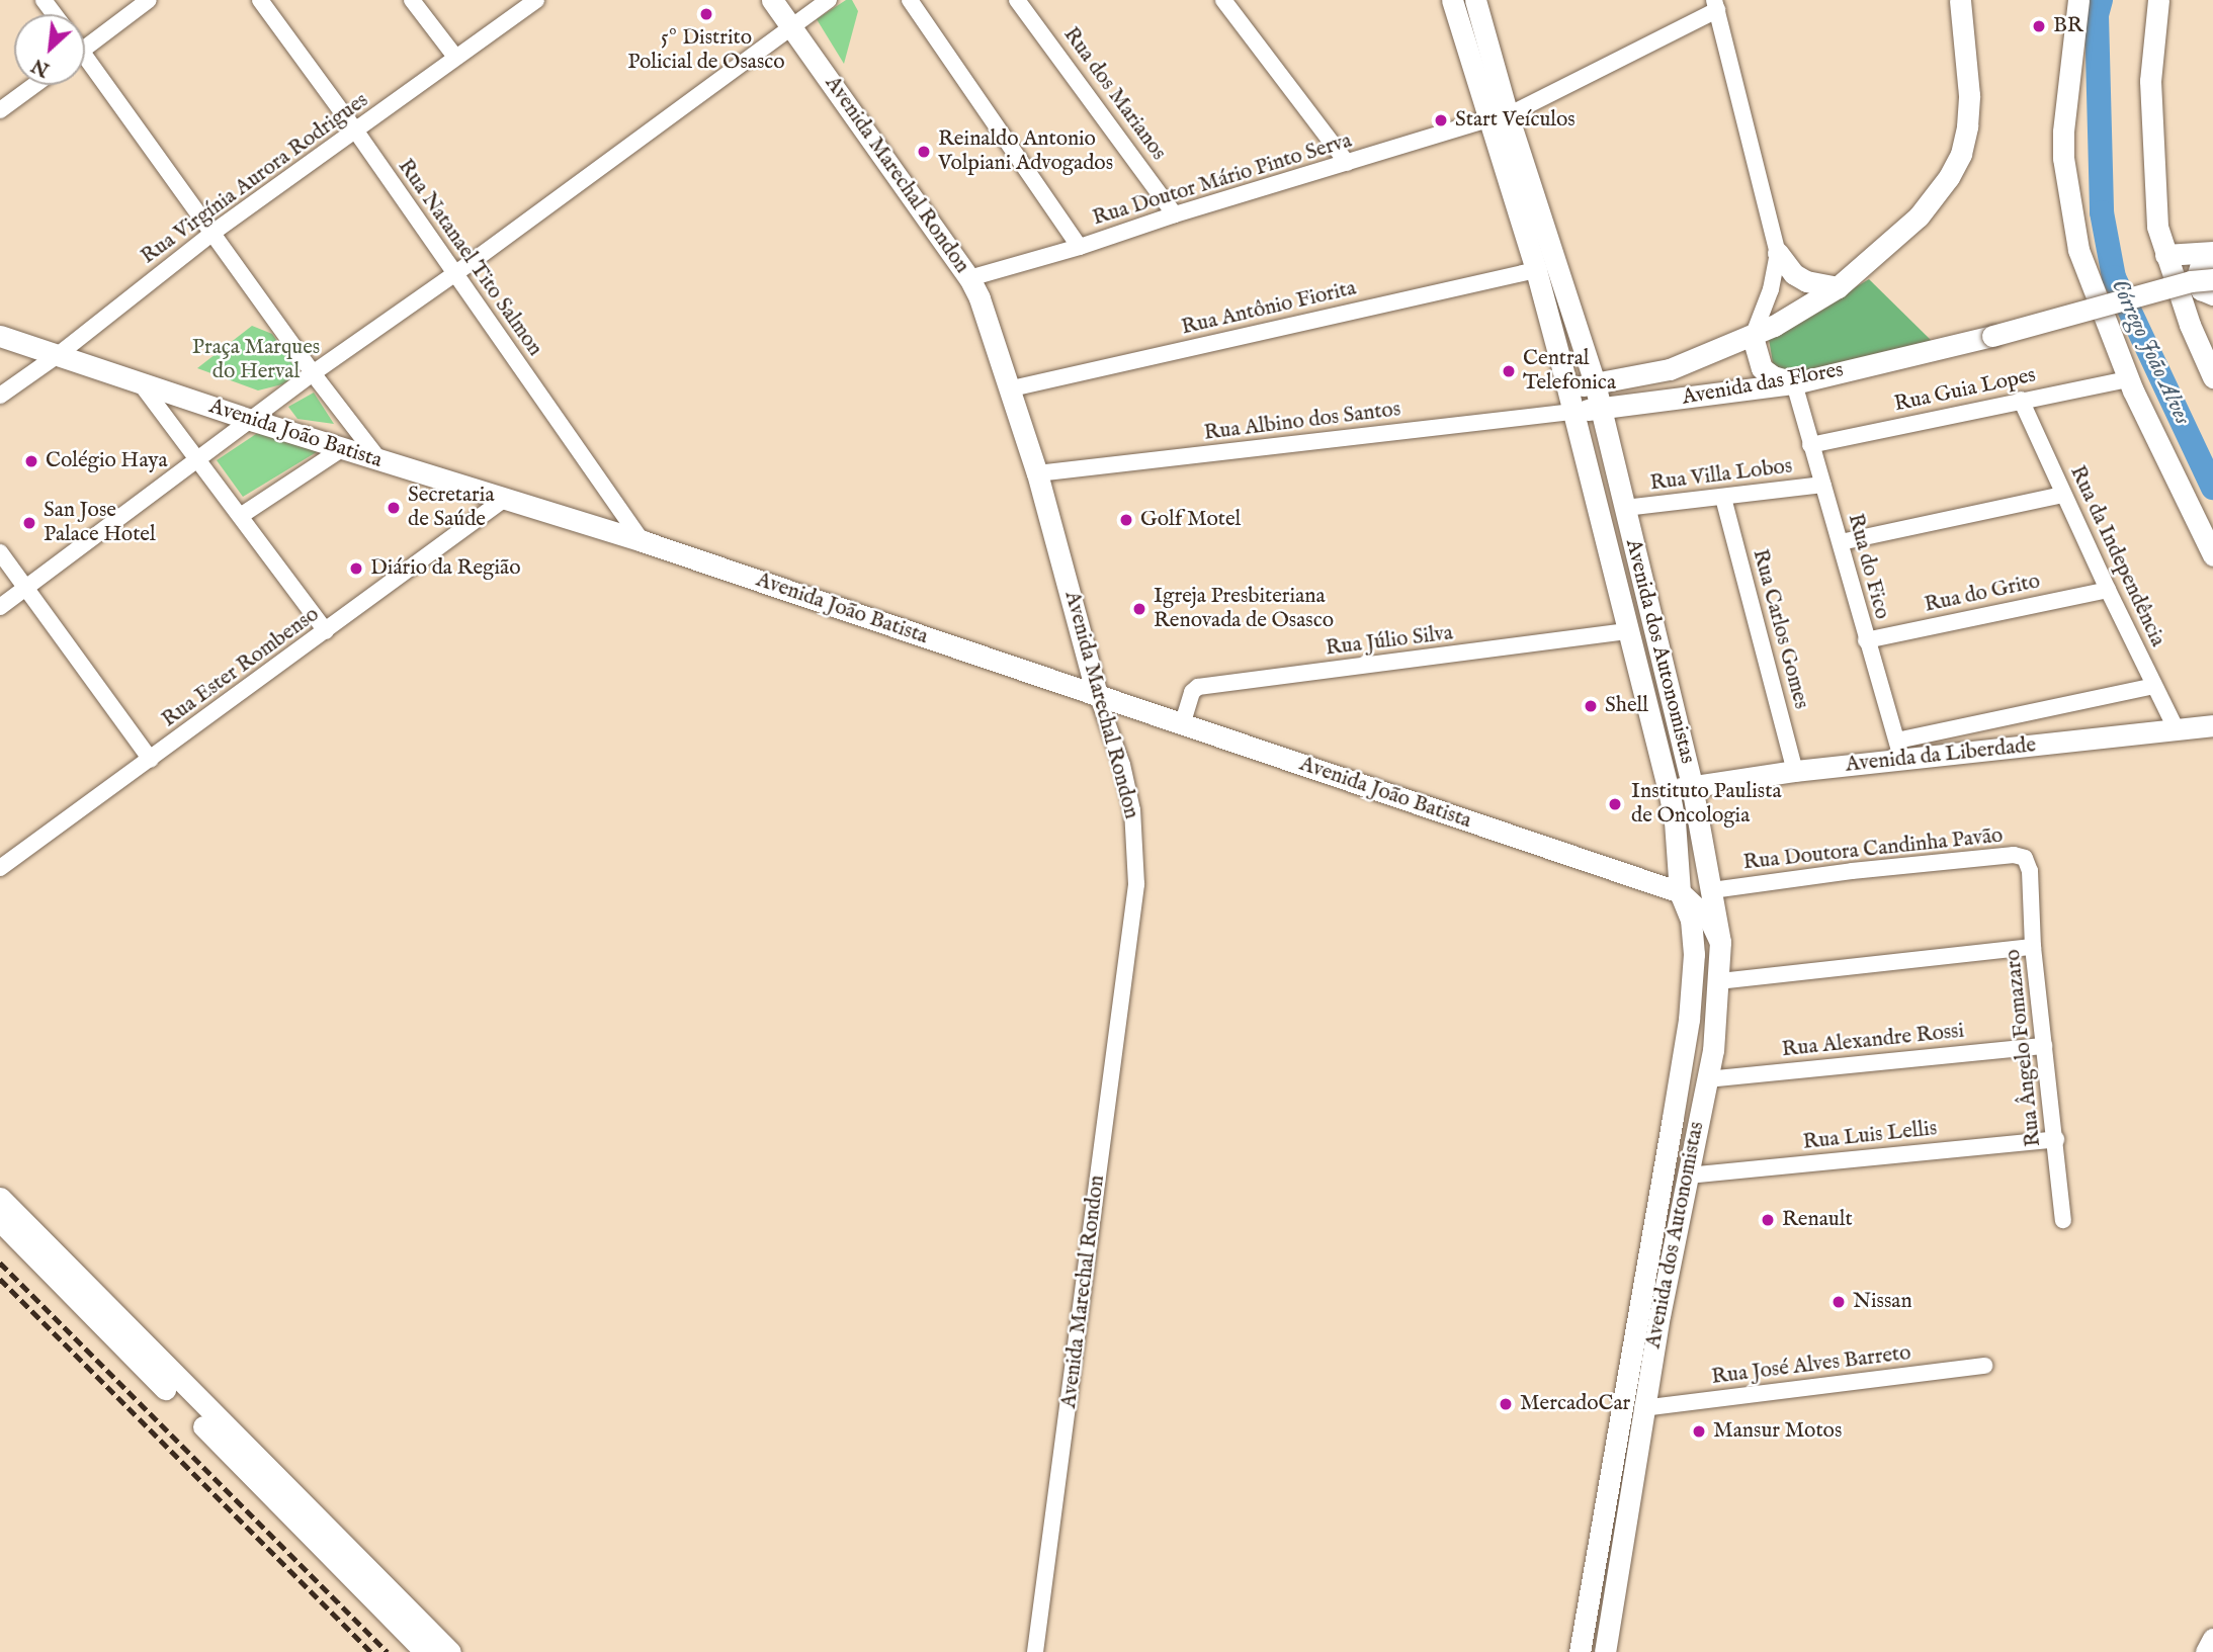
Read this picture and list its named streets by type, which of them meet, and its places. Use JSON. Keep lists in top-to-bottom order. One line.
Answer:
{"streets":{"main road":["Avenida Marechal Rondon","Avenida das Flores","Avenida João Batista","Avenida dos Autonomistas","Avenida da Liberdade"],"street":["Rua dos Marianos","Rua Virgínia Aurora Rodrigues","Rua Doutor Mário Pinto Serva","Rua Natanael Tito Salmon","Rua Antônio Fiorita","Rua Guia Lopes","Rua Albino dos Santos","Rua Villa Lobos","Rua da Independência","Rua do Fico","Rua do Grito","Rua Carlos Gomes","Rua Júlio Silva","Rua Ester Rombenso","Rua Doutora Candinha Pavão","Rua Alexandre Rossi","Rua Ângelo Fomazaro","Rua Luis Lellis","Rua José Alves Barreto"]},"crossings":[["Rua dos Marianos","Rua Doutor Mário Pinto Serva"],["Avenida Marechal Rondon","Rua Doutor Mário Pinto Serva"],["Avenida Marechal Rondon","Rua Antônio Fiorita"],["Avenida Marechal Rondon","Rua Albino dos Santos"],["Avenida Marechal Rondon","Avenida João Batista"],["Rua Virgínia Aurora Rodrigues","Rua Natanael Tito Salmon"],["Rua Virgínia Aurora Rodrigues","Avenida João Batista"],["Rua Doutor Mário Pinto Serva","Avenida dos Autonomistas"],["Rua Natanael Tito Salmon","Avenida João Batista"],["Rua Antônio Fiorita","Avenida dos Autonomistas"],["Avenida das Flores","Rua Albino dos Santos"],["Avenida das Flores","Rua do Fico"],["Avenida das Flores","Avenida dos Autonomistas"],["Rua Guia Lopes","Rua da Independência"],["Rua Guia Lopes","Rua do Fico"],["Rua Albino dos Santos","Avenida dos Autonomistas"],["Avenida João Batista","Rua Júlio Silva"],["Avenida João Batista","Avenida dos Autonomistas"],["Avenida João Batista","Rua Ester Rombenso"],["Rua Villa Lobos","Rua do Fico"],["Rua Villa Lobos","Rua Carlos Gomes"],["Rua Villa Lobos","Avenida dos Autonomistas"],["Rua da Independência","Rua do Grito"],["Rua da Independência","Avenida da Liberdade"],["Rua do Fico","Rua do Grito"],["Rua do Fico","Avenida da Liberdade"],["Rua Carlos Gomes","Avenida da Liberdade"],["Rua Júlio Silva","Avenida dos Autonomistas"],["Avenida dos Autonomistas","Avenida da Liberdade"],["Avenida dos Autonomistas","Rua Doutora Candinha Pavão"],["Avenida dos Autonomistas","Rua Alexandre Rossi"],["Avenida dos Autonomistas","Rua Luis Lellis"],["Avenida dos Autonomistas","Rua José Alves Barreto"],["Rua Doutora Candinha Pavão","Rua Ângelo Fomazaro"],["Rua Alexandre Rossi","Rua Ângelo Fomazaro"],["Rua Ângelo Fomazaro","Rua Luis Lellis"]],"water":["Córrego João Alves"],"parks":["Praça Marques do Herval"],"places":["5º Distrito Policial de Osasco","BR","Start Veículos","Reinaldo Antonio Volpiani Advogados","Central Telefonica","Colégio Haya","Secretaria de Saúde","Golf Motel","San Jose Palace Hotel","Diário da Região","Igreja Presbiteriana Renovada de Osasco","Shell","Instituto Paulista de Oncologia","Renault","Nissan","MercadoCar","Mansur Motos"],"north":"bottom left"}
